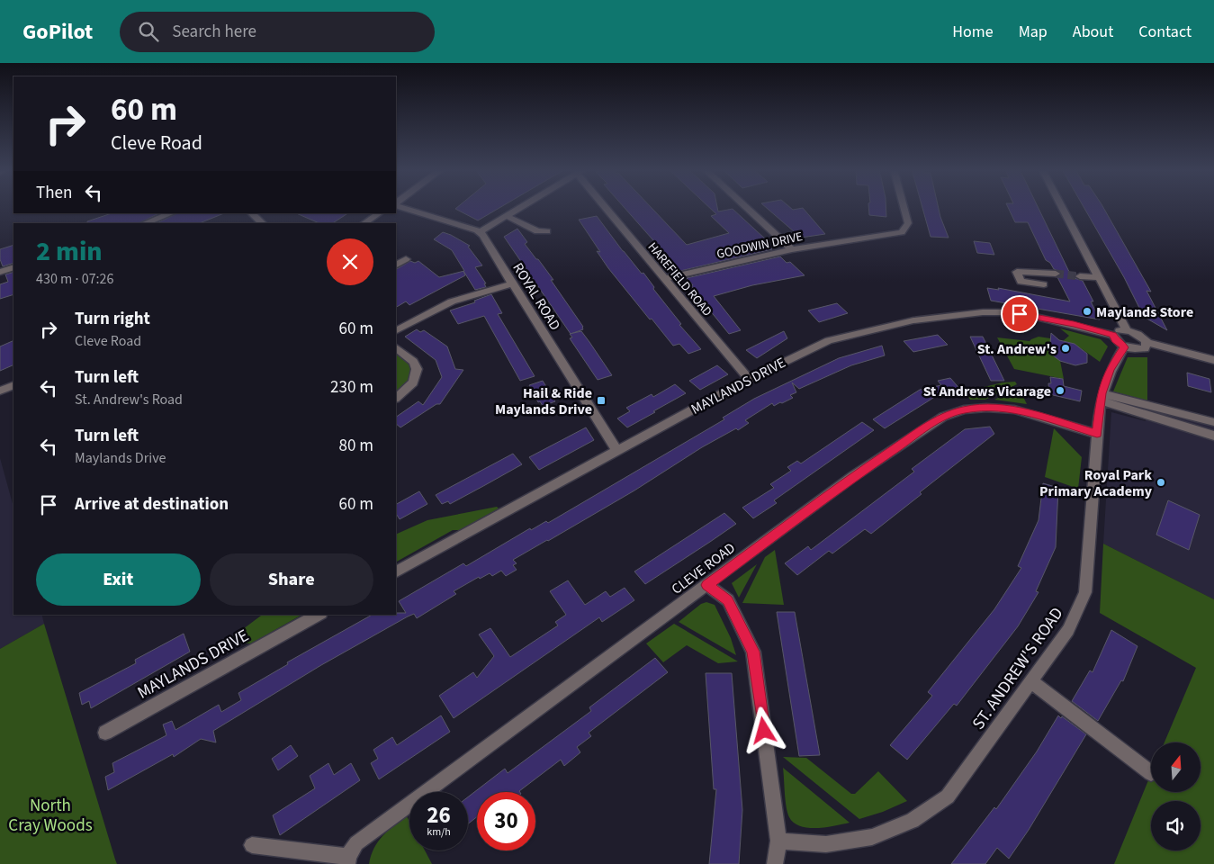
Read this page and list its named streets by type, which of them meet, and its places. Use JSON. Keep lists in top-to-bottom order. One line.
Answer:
{"streets":{"street":["GOODWIN DRIVE","HAREFIELD ROAD","ROYAL ROAD","MAYLANDS DRIVE","CLEVE ROAD","ST. ANDREW'S ROAD"]},"crossings":[["GOODWIN DRIVE","HAREFIELD ROAD"],["HAREFIELD ROAD","MAYLANDS DRIVE"],["ROYAL ROAD","MAYLANDS DRIVE"],["CLEVE ROAD","ST. ANDREW'S ROAD"]],"parks":["North Cray Woods"],"places":{"other":["Maylands Store","St. Andrew's","St Andrews Vicarage","Royal Park Primary Academy"],"transit":["Hail & Ride Maylands Drive"]},"north":"top","page":{"header":"GoPilot","search":"Search here","nav":["Home","Map","About","Contact"],"turn":["60 m","Cleve Road"],"then":"Then","heading":["2 min","430 m · 07:26"],"list":[{"name":"Turn right","note":"Cleve Road","value":"60 m"},{"name":"Turn left","note":"St. Andrew's Road","value":"230 m"},{"name":"Turn left","note":"Maylands Drive","value":"80 m"},{"name":"Arrive at destination","value":"60 m"}],"buttons":["Exit","Share"],"speed":"26 km/h","limit":"30"}}
